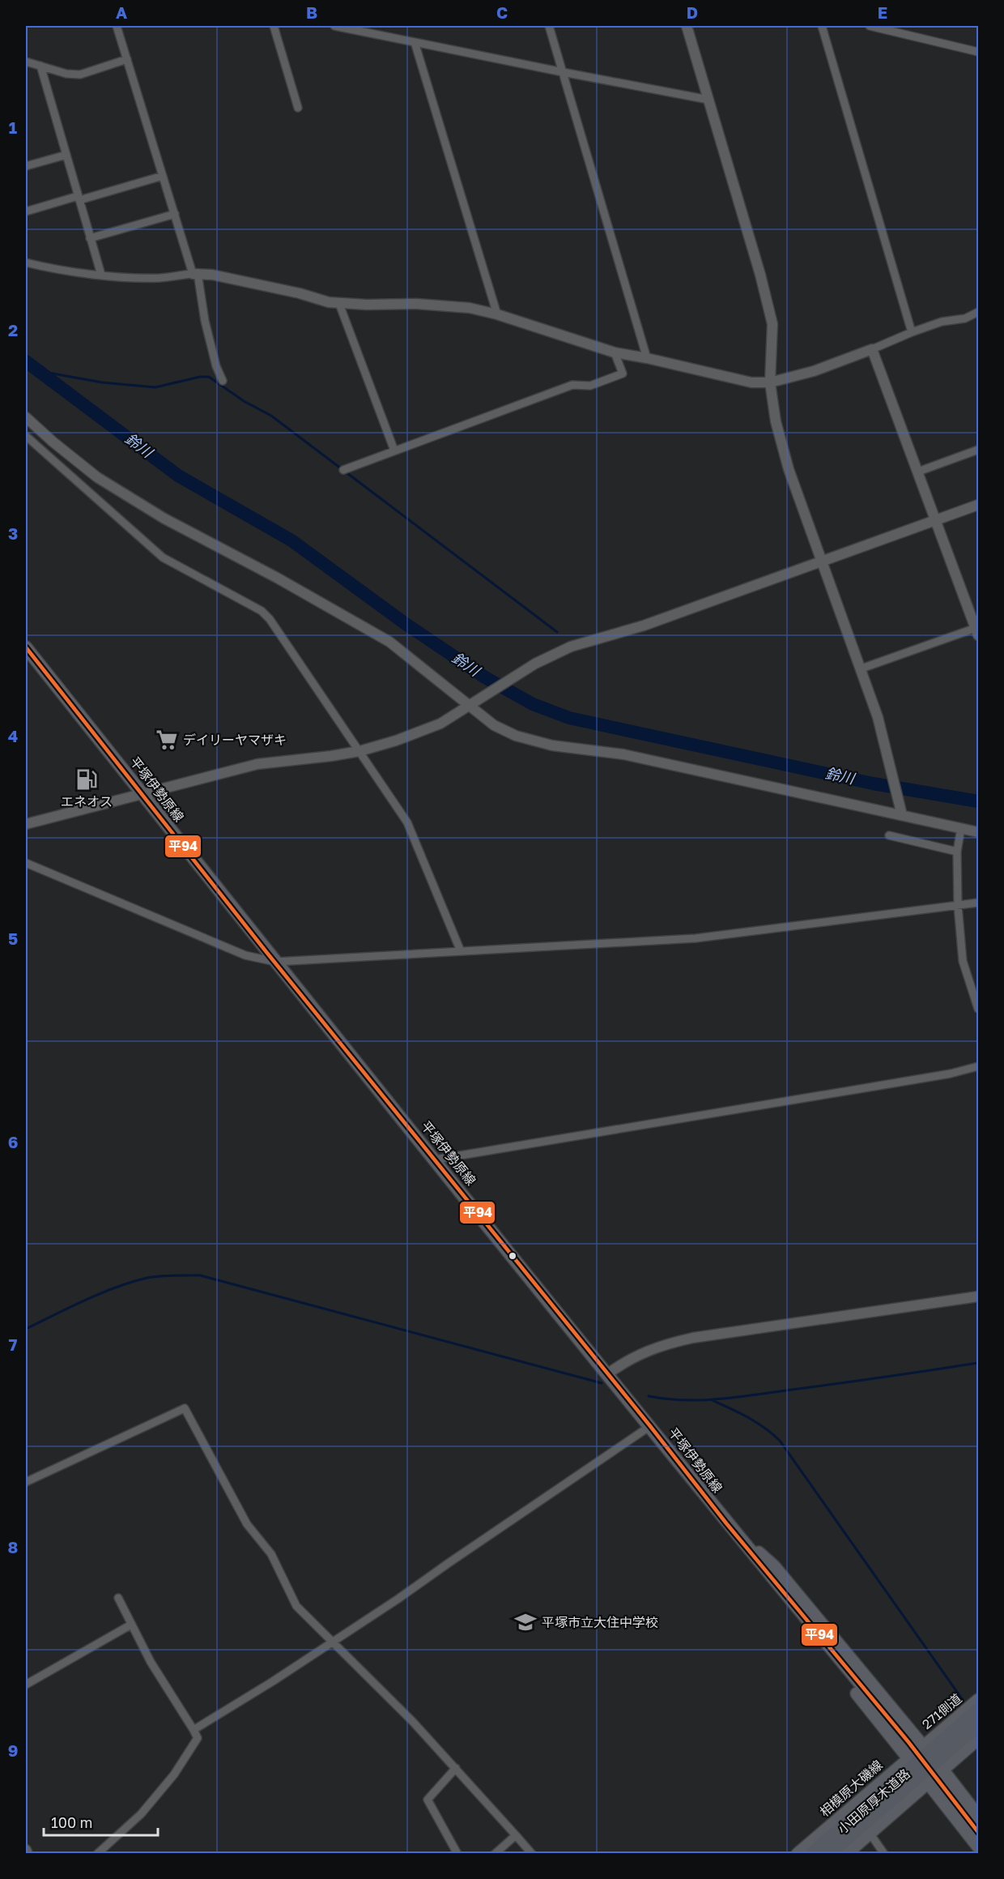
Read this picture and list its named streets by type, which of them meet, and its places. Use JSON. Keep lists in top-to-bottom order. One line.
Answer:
{"streets":{"highway":["小田原厚木道路"],"main road":["平塚伊勢原線","271側道","相模原大磯線"]},"crossings":[["271側道","相模原大磯線"]],"water":["鈴川"],"places":{"supermarket":["デイリーヤマザキ"],"fuel station":["エネオス"],"school or university":["平塚市立大住中学校"]},"lines":["transit line 平94"],"scale_bar":"100 m","grid":{"columns":["A","B","C","D","E"],"rows":["1","2","3","4","5","6","7","8","9"]}}
